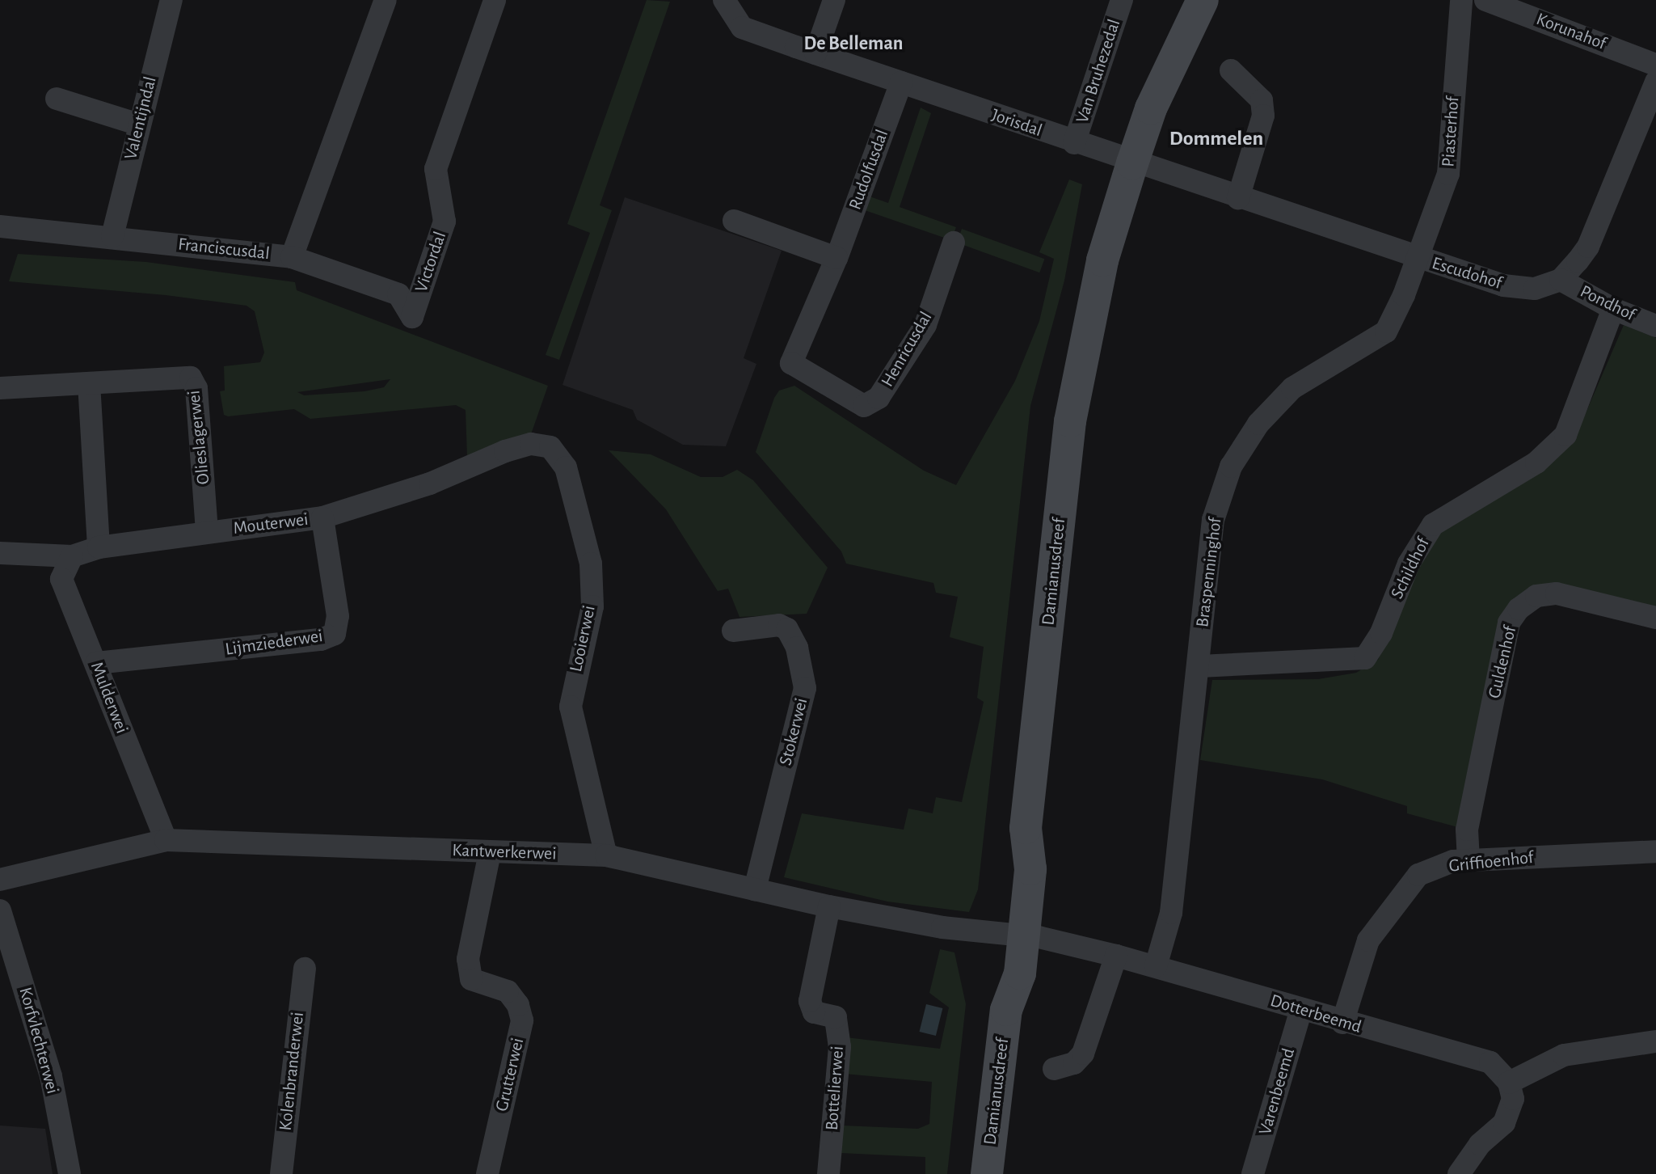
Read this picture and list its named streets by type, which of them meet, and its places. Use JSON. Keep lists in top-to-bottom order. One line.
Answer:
{"streets":{"street":["Korunahof","Van Bruhezedal","Valentijndal","Jorisdal","Piasterhof","Rudolfusdal","Franciscusdal","Victordal","Escudohof","Pondhof","Henricusdal","Olieslagerwei","Mouterwei","Schildhof","Damianusdreef","Braspenninghof","Looierwei","Lijmziederwei","Guldenhof","Mulderwei","Stokerwei","Kantwerkerwei","Griffioenhof","Dotterbeemd","Korfvlechterwei","Kolenbranderwei","Grutterwei","Bottelierwei","Varenbeemd"]},"crossings":[["Van Bruhezedal","Jorisdal"],["Valentijndal","Franciscusdal"],["Jorisdal","Rudolfusdal"],["Jorisdal","Escudohof"],["Jorisdal","Damianusdreef"],["Piasterhof","Escudohof"],["Piasterhof","Braspenninghof"],["Rudolfusdal","Henricusdal"],["Franciscusdal","Victordal"],["Escudohof","Pondhof"],["Escudohof","Damianusdreef"],["Escudohof","Braspenninghof"],["Pondhof","Schildhof"],["Olieslagerwei","Mouterwei"],["Mouterwei","Looierwei"],["Mouterwei","Lijmziederwei"],["Mouterwei","Mulderwei"],["Schildhof","Braspenninghof"],["Damianusdreef","Kantwerkerwei"],["Damianusdreef","Dotterbeemd"],["Braspenninghof","Dotterbeemd"],["Looierwei","Kantwerkerwei"],["Lijmziederwei","Mulderwei"],["Guldenhof","Griffioenhof"],["Mulderwei","Kantwerkerwei"],["Stokerwei","Kantwerkerwei"],["Kantwerkerwei","Dotterbeemd"],["Kantwerkerwei","Grutterwei"],["Kantwerkerwei","Bottelierwei"],["Griffioenhof","Dotterbeemd"],["Dotterbeemd","Varenbeemd"]],"districts":["De Belleman","Dommelen"]}
